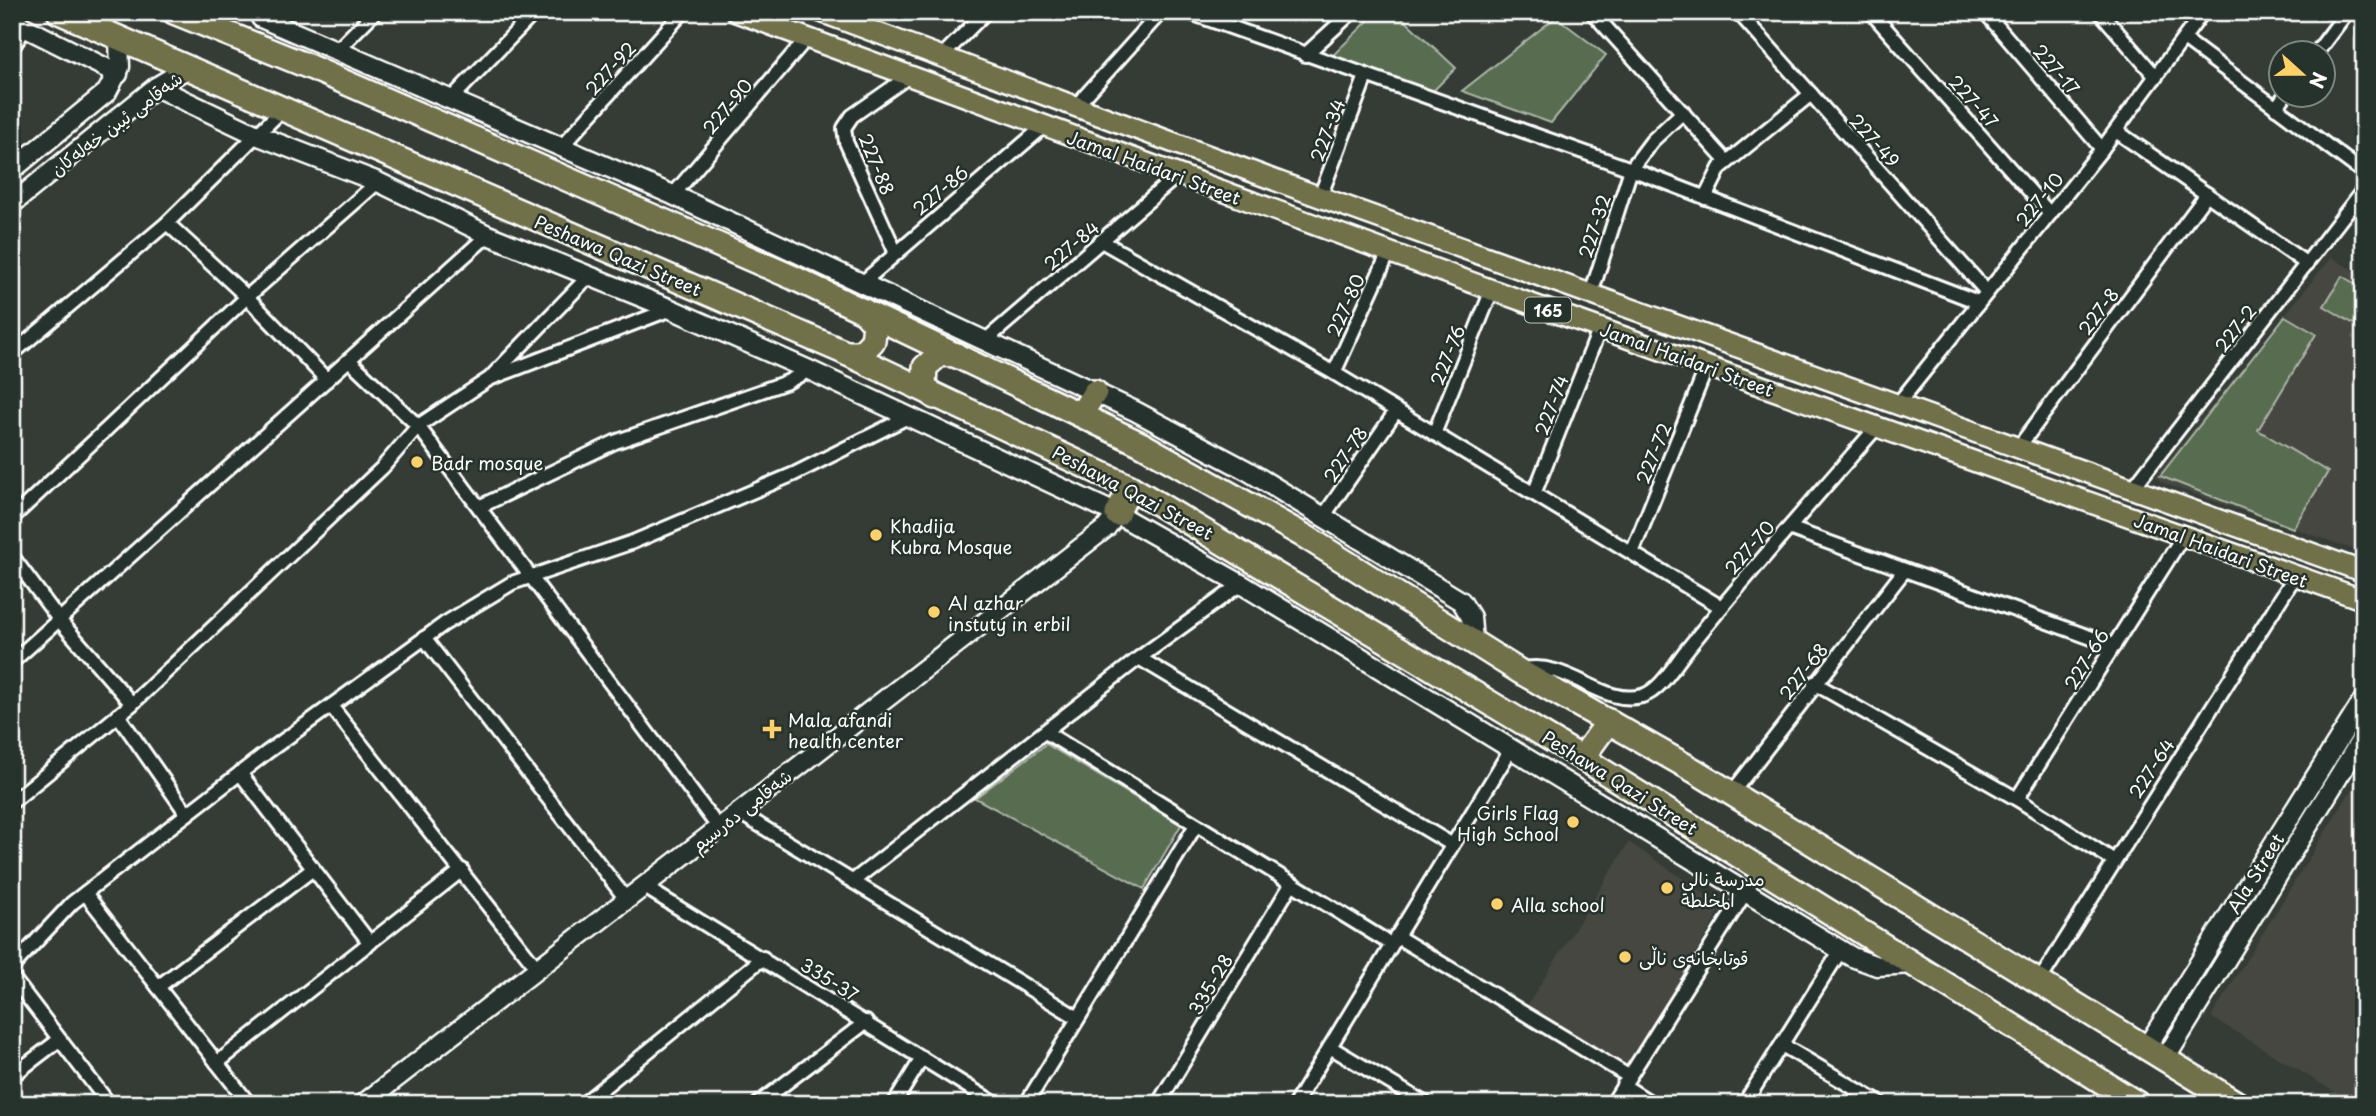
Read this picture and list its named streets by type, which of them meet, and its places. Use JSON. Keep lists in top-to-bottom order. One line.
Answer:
{"streets":{"highway":["Peshawa Qazi Street"],"main road":["Jamal Haidari Street","165"],"street":["227-92","227-17","227-47","227-90","شەقامی ئیبن خەلەکان","227-34","227-49","227-88","227-86","227-10","227-32","227-84","227-80","227-8","227-2","227-76","227-74","227-72","227-78","227-70","227-66","227-68","227-64","شەقامی دەرسیم","Ala Street","335-37","335-28"]},"crossings":[["227-17","227-10"],["227-47","227-10"],["227-90","Jamal Haidari Street"],["شەقامی ئیبن خەلەکان","Peshawa Qazi Street"],["227-34","Jamal Haidari Street"],["227-49","227-10"],["227-88","Jamal Haidari Street"],["227-88","227-86"],["Jamal Haidari Street","227-86"],["Jamal Haidari Street","227-10"],["Jamal Haidari Street","227-32"],["Jamal Haidari Street","227-84"],["Jamal Haidari Street","227-80"],["Jamal Haidari Street","227-8"],["Jamal Haidari Street","227-2"],["Jamal Haidari Street","227-76"],["Jamal Haidari Street","227-74"],["Jamal Haidari Street","227-72"],["Jamal Haidari Street","227-70"],["Jamal Haidari Street","227-66"],["Jamal Haidari Street","227-64"],["شەقامی دەرسیم","335-37"]],"places":{"other":["Badr mosque","Khadija Kubra Mosque","Al azhar instuty in erbil","Girls Flag High School","مدرسة نالي المخلطة","Alla school","قوتابخانەی ناڵی"],"health":["Mala afandi health center"]},"north":"right"}
